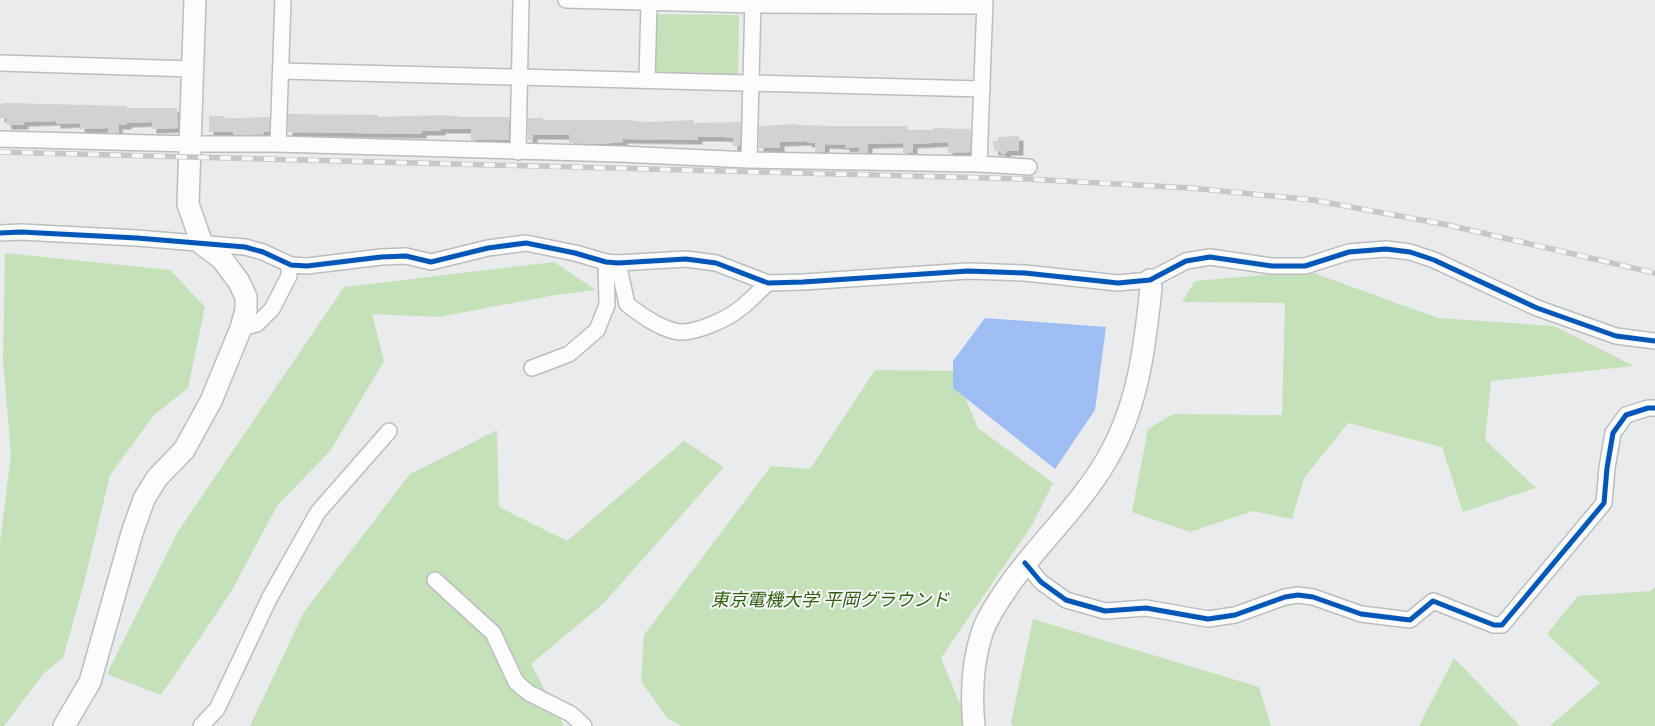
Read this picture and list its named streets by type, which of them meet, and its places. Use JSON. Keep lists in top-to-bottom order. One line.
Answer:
{"parks":["東京電機大学 平岡グラウンド"]}
